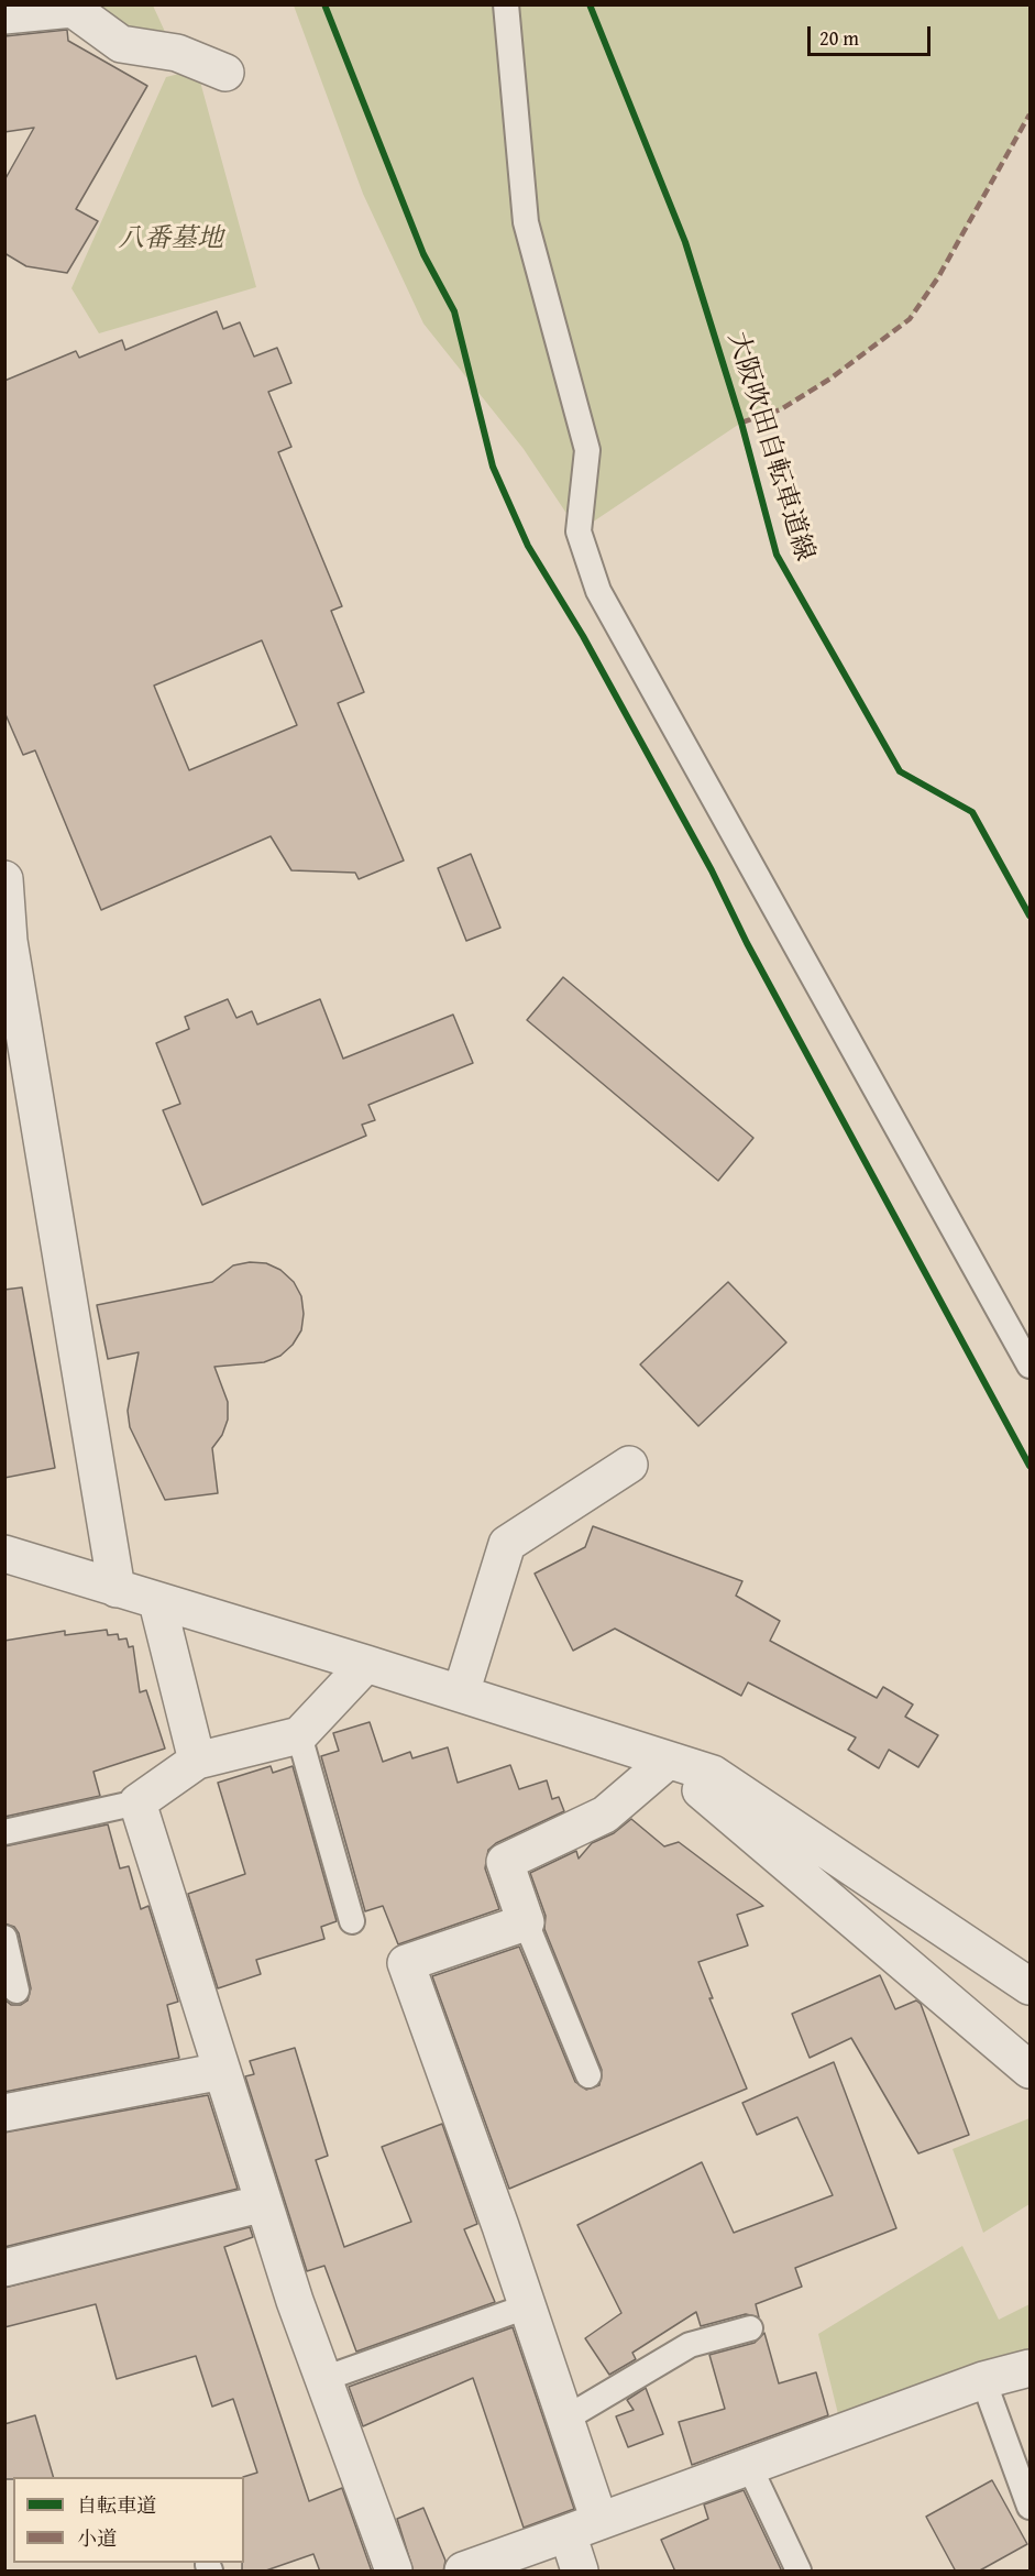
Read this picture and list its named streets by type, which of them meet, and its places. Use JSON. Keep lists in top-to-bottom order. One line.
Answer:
{"streets":{"cycle path":["大阪吹田自転車道線"]},"parks":["八番墓地"],"legend":["自転車道","小道"],"scale_bar":"20 m"}
